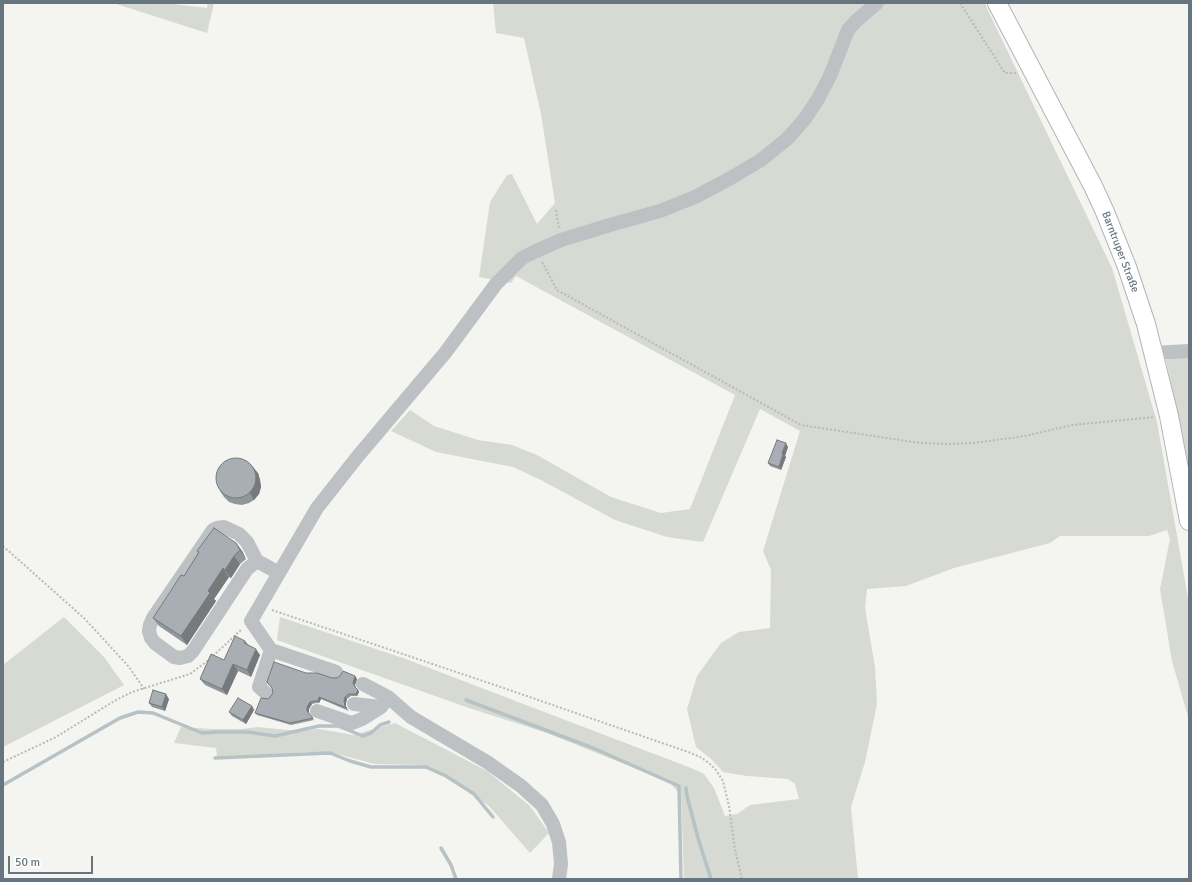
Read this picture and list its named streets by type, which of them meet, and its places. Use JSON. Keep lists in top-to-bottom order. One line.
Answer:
{"streets":{"main road":["Barntruper Straße"]},"scale_bar":"50 m"}
